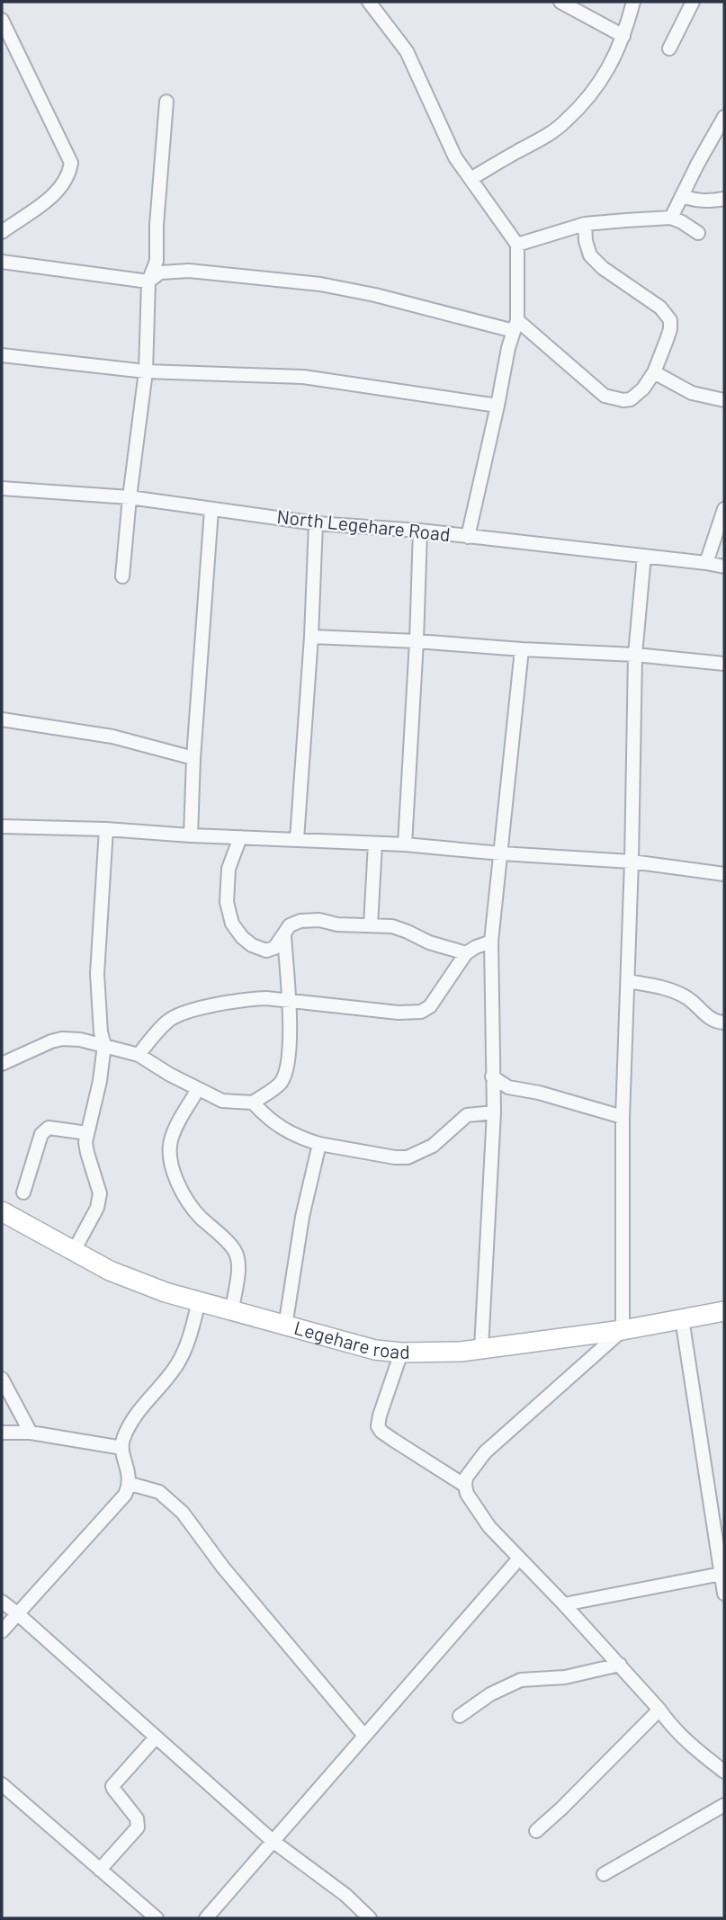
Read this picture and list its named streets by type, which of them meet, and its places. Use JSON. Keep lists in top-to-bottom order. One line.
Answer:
{"streets":{"main road":["Legehare road"],"street":["North Legehare Road"]}}
